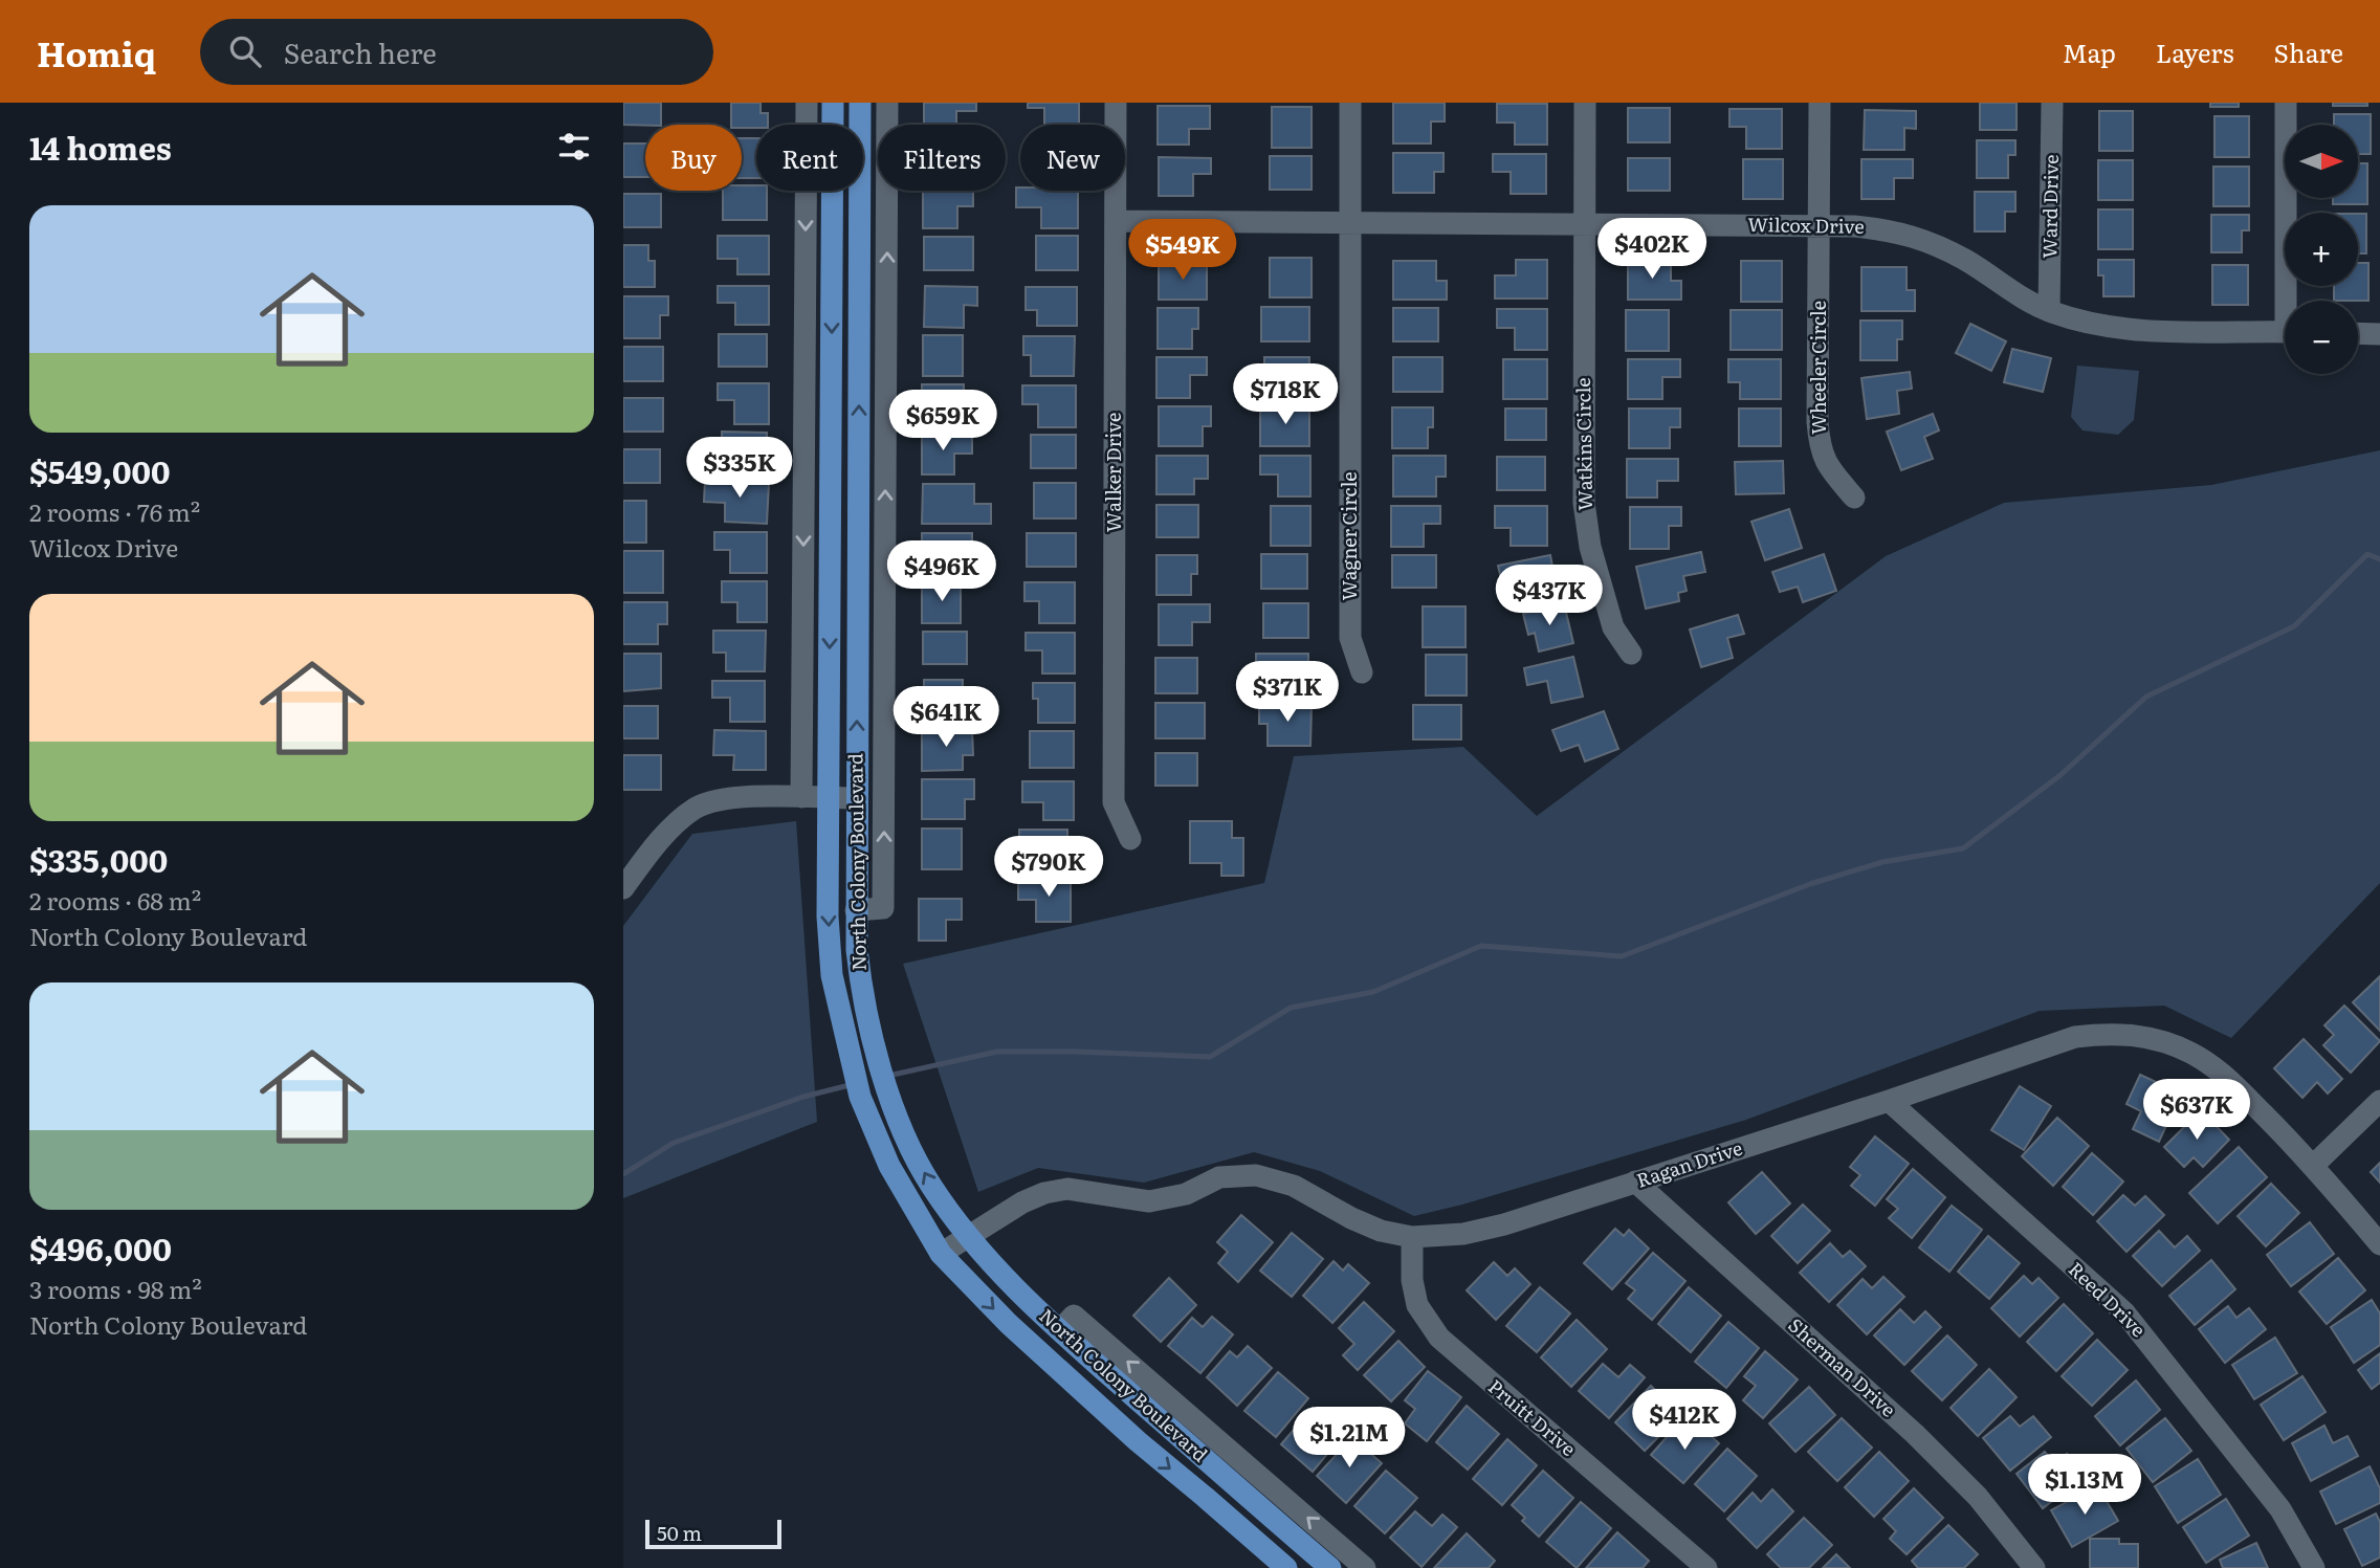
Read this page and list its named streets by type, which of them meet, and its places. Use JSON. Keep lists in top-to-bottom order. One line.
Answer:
{"streets":{"main road":["North Colony Boulevard"],"street":["Ward Drive","Wilcox Drive","Wheeler Circle","Watkins Circle","Walker Drive","Wagner Circle","Ragan Drive","Reed Drive","Sherman Drive","Pruitt Drive"]},"crossings":[["Ward Drive","Wilcox Drive"],["Wilcox Drive","Wheeler Circle"],["Wilcox Drive","Watkins Circle"],["Wilcox Drive","Walker Drive"],["Wilcox Drive","Wagner Circle"],["North Colony Boulevard","Ragan Drive"],["Ragan Drive","Reed Drive"],["Ragan Drive","Sherman Drive"],["Ragan Drive","Pruitt Drive"]],"scale_bar":"50 m","north":"right","page":{"header":"Homiq","search":"Search here","nav":["Map","Layers","Share"],"heading":"14 homes","map_buttons":["+","−"],"chip":["Buy","Rent","Filters","New"],"list":[{"name":"$549,000","note":"2 rooms · 76 m² · Wilcox Drive"},{"name":"$335,000","note":"2 rooms · 68 m² · North Colony Boulevard"},{"name":"$496,000","note":"3 rooms · 98 m² · North Colony Boulevard"}],"price":["$402K","$549K","$718K","$659K","$335K","$496K","$437K","$371K","$641K","$790K","$637K","$412K","$1.21M","$1.13M"],"scale":"50 m"}}
